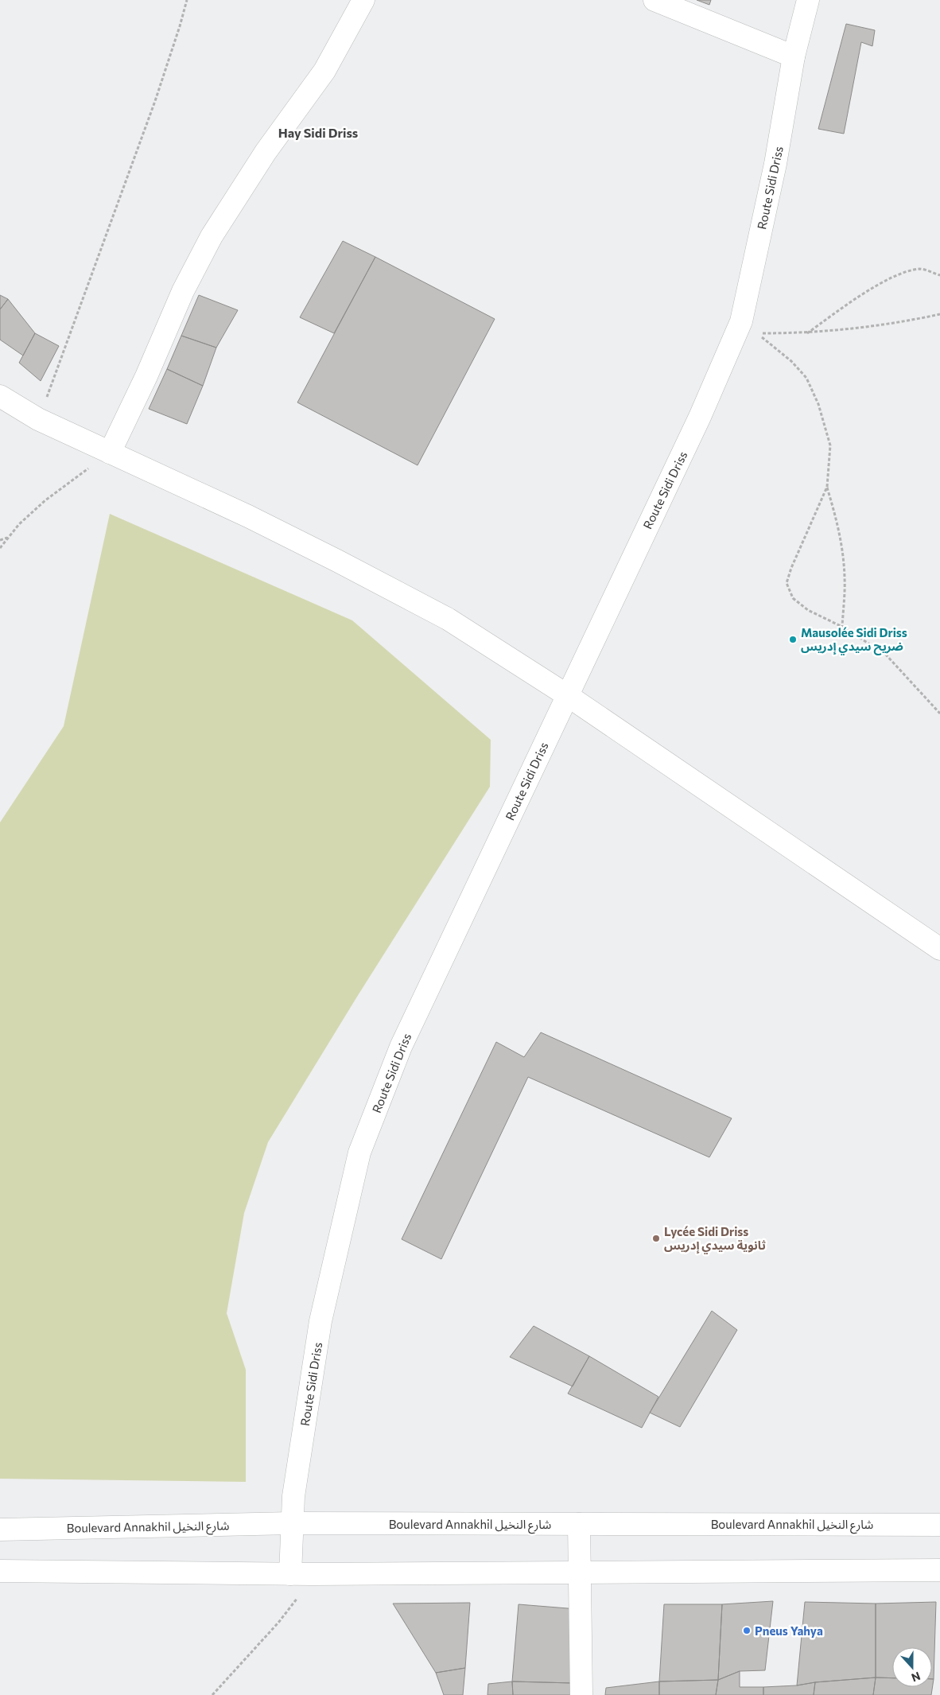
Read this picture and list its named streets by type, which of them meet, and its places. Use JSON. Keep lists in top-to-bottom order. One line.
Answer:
{"streets":{"street":["Route Sidi Driss","Boulevard Annakhil شارع النخيل"]},"crossings":[["Route Sidi Driss","Boulevard Annakhil شارع النخيل"]],"districts":["Hay Sidi Driss"],"places":["Mausolée Sidi Driss ضريح سيدي إدريس","Lycée Sidi Driss ثانوية سيدي إدريس","Pneus Yahya"],"north":"bottom"}
